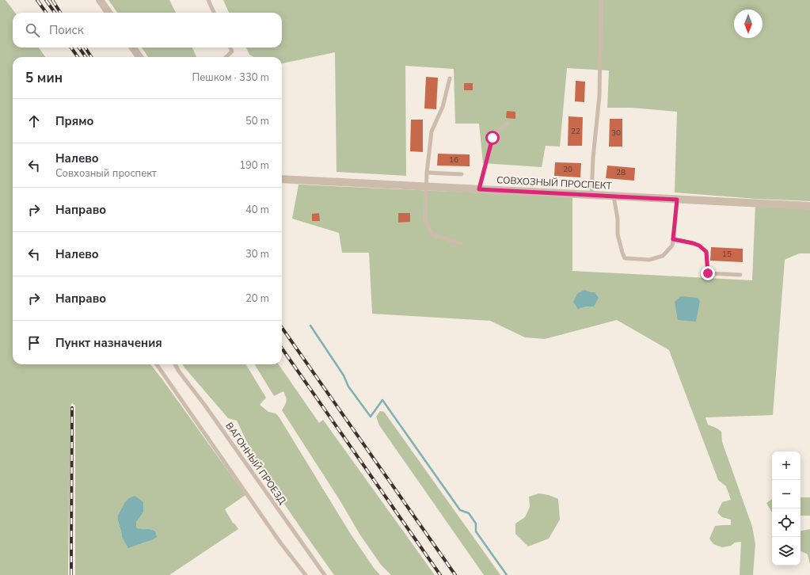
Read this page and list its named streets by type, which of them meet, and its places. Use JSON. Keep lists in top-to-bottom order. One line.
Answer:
{"streets":{"street":["СОВХОЗНЫЙ ПРОСПЕКТ"],"lane":["ВАГОННЫЙ ПРОЕЗД"]},"house_numbers":["22","30","16","20","28","15"],"north":"bottom","page":{"search":"Поиск","heading":["5 мин","Пешком · 330 m"],"list":[["Прямо","50 m"],["Налево","Совхозный проспект","190 m"],["Направо","40 m"],["Налево","30 m"],["Направо","20 m"],"Пункт назначения"],"map_buttons":["+","−"]}}
